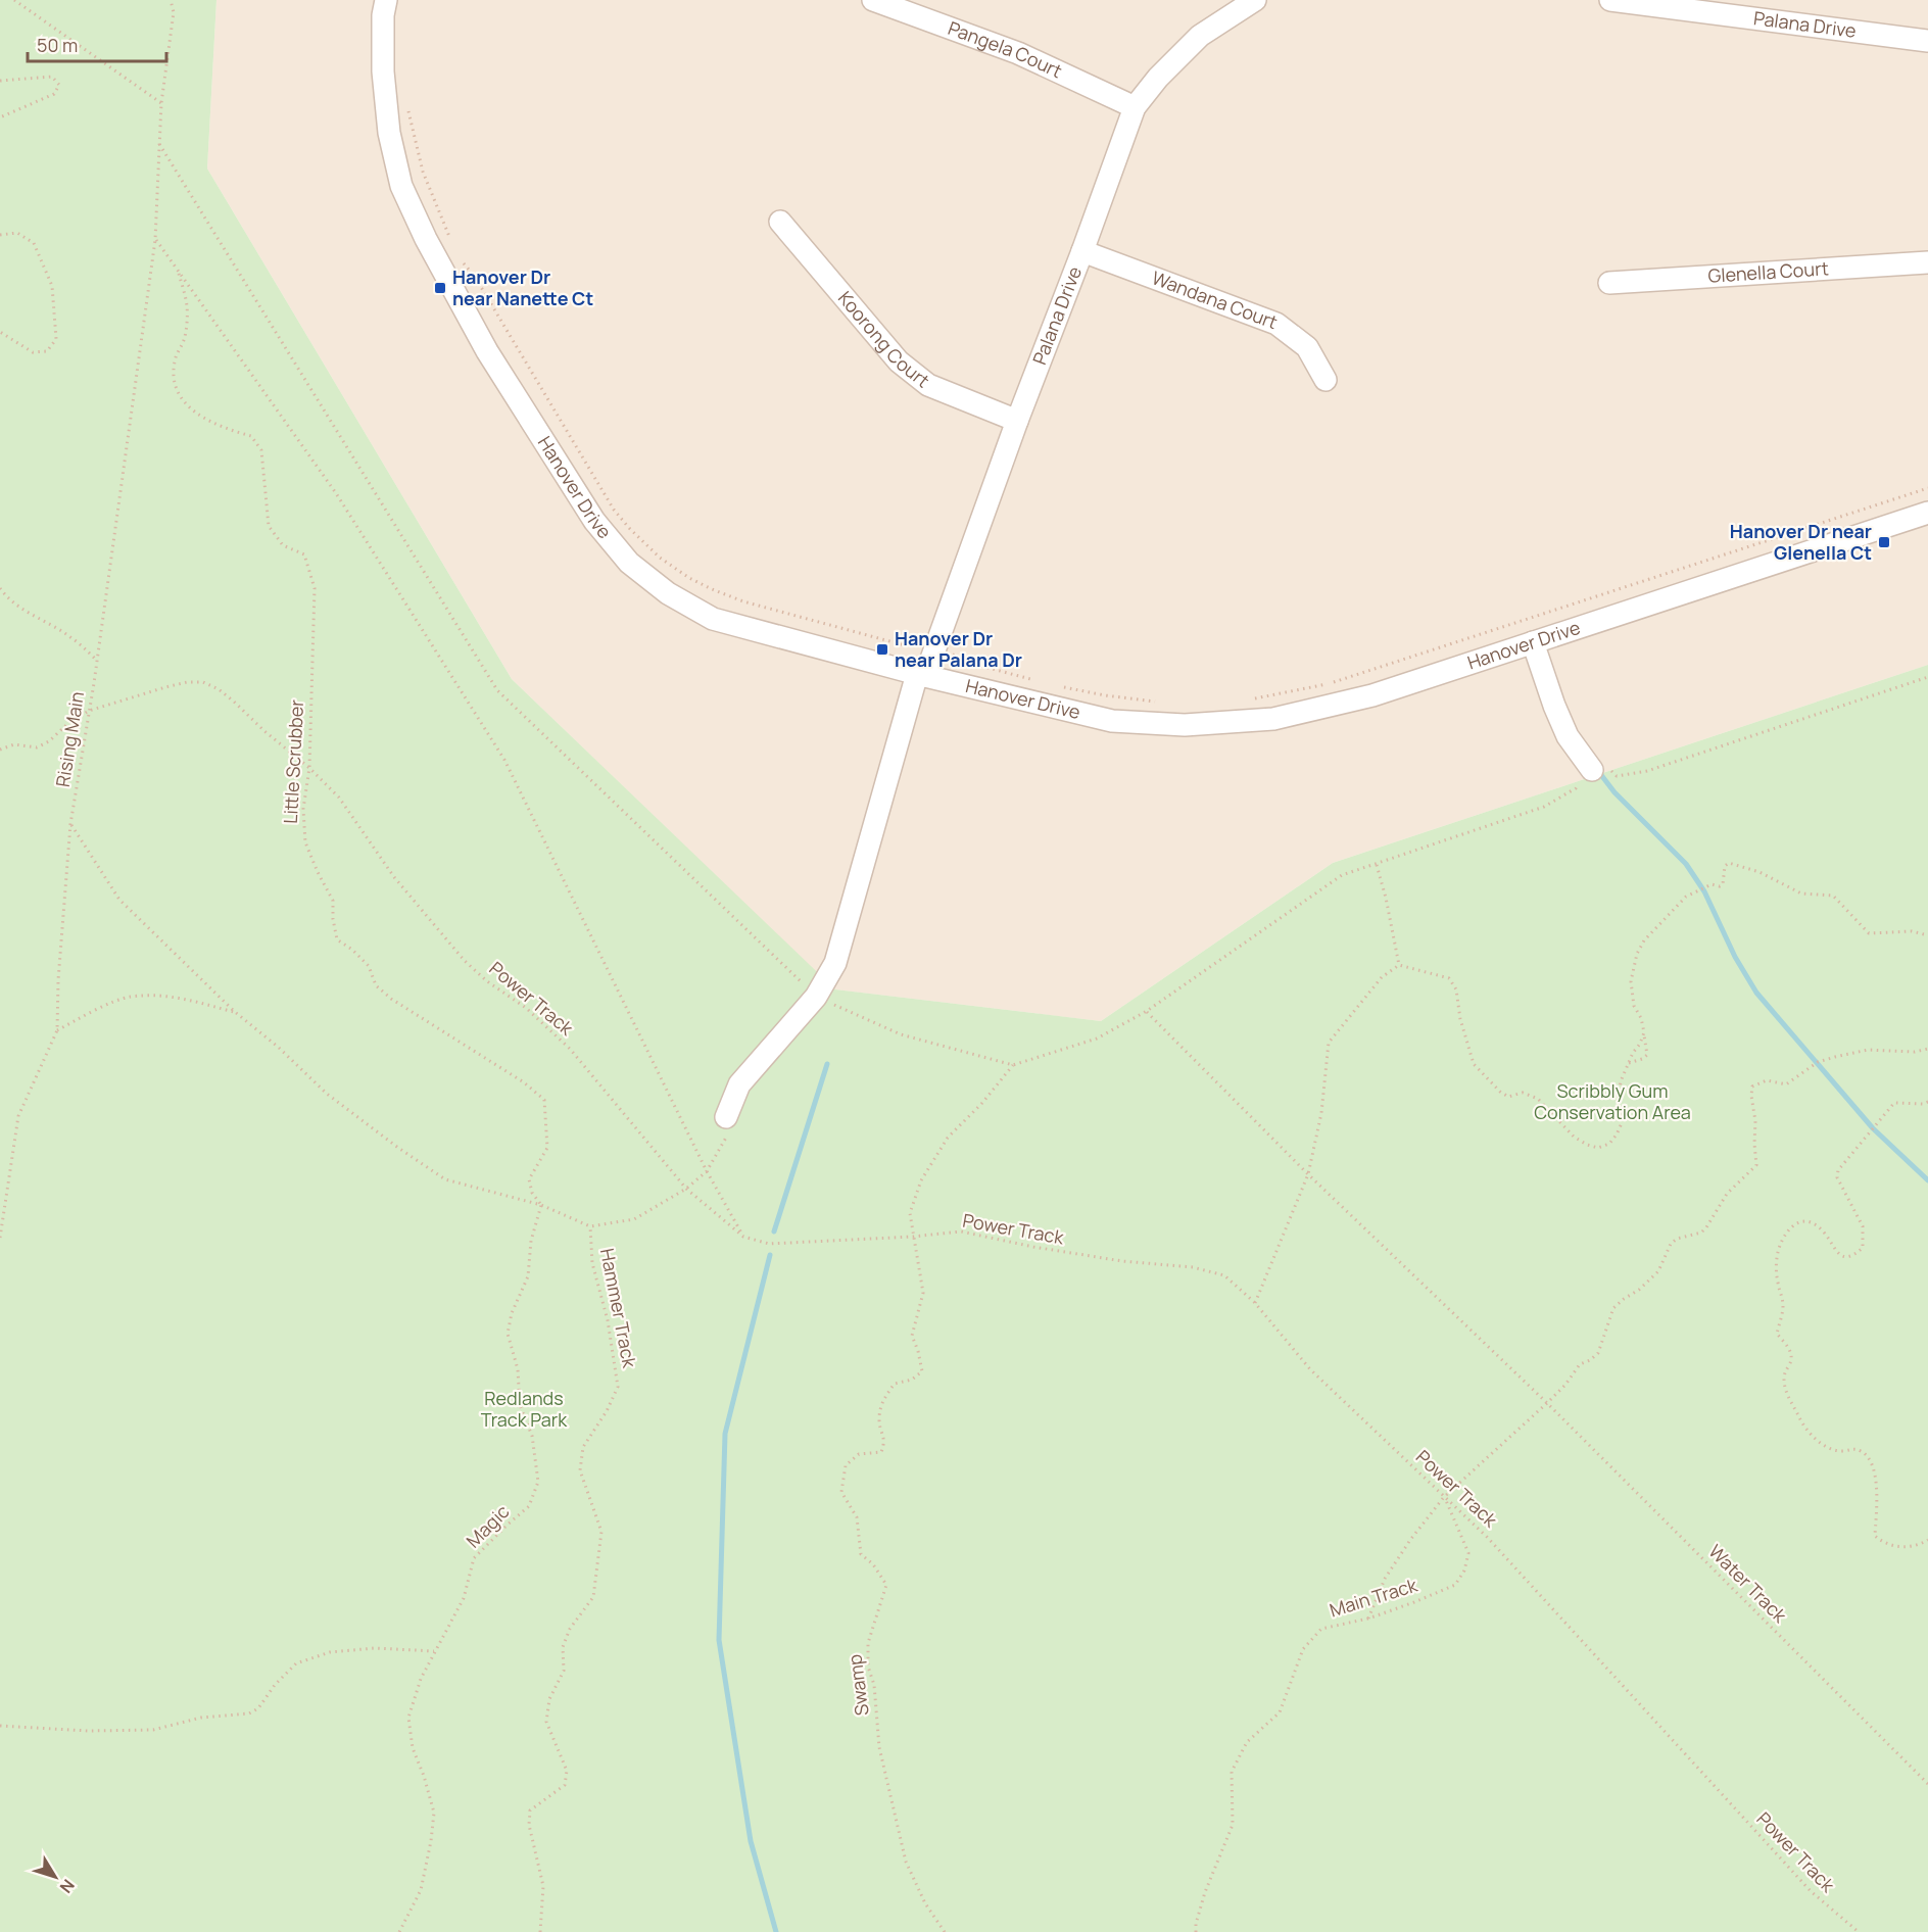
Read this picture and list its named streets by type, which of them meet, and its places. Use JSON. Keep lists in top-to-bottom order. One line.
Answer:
{"streets":{"street":["Palana Drive","Pangela Court","Glenella Court","Wandana Court","Koorong Court","Hanover Drive"],"path":["Rising Main","Little Scrubber","Power Track","Hammer Track","Magic","Water Track","Main Track","Swamp"]},"crossings":[["Palana Drive","Pangela Court"],["Palana Drive","Wandana Court"],["Palana Drive","Koorong Court"],["Palana Drive","Hanover Drive"],["Rising Main","Power Track"],["Little Scrubber","Power Track"],["Little Scrubber","Magic"],["Power Track","Main Track"],["Power Track","Swamp"]],"parks":["Scribbly Gum Conservation Area","Redlands Track Park"],"places":{"transit":["Hanover Dr near Nanette Ct","Hanover Dr near Glenella Ct","Hanover Dr near Palana Dr"]},"scale_bar":"50 m","north":"bottom right"}
